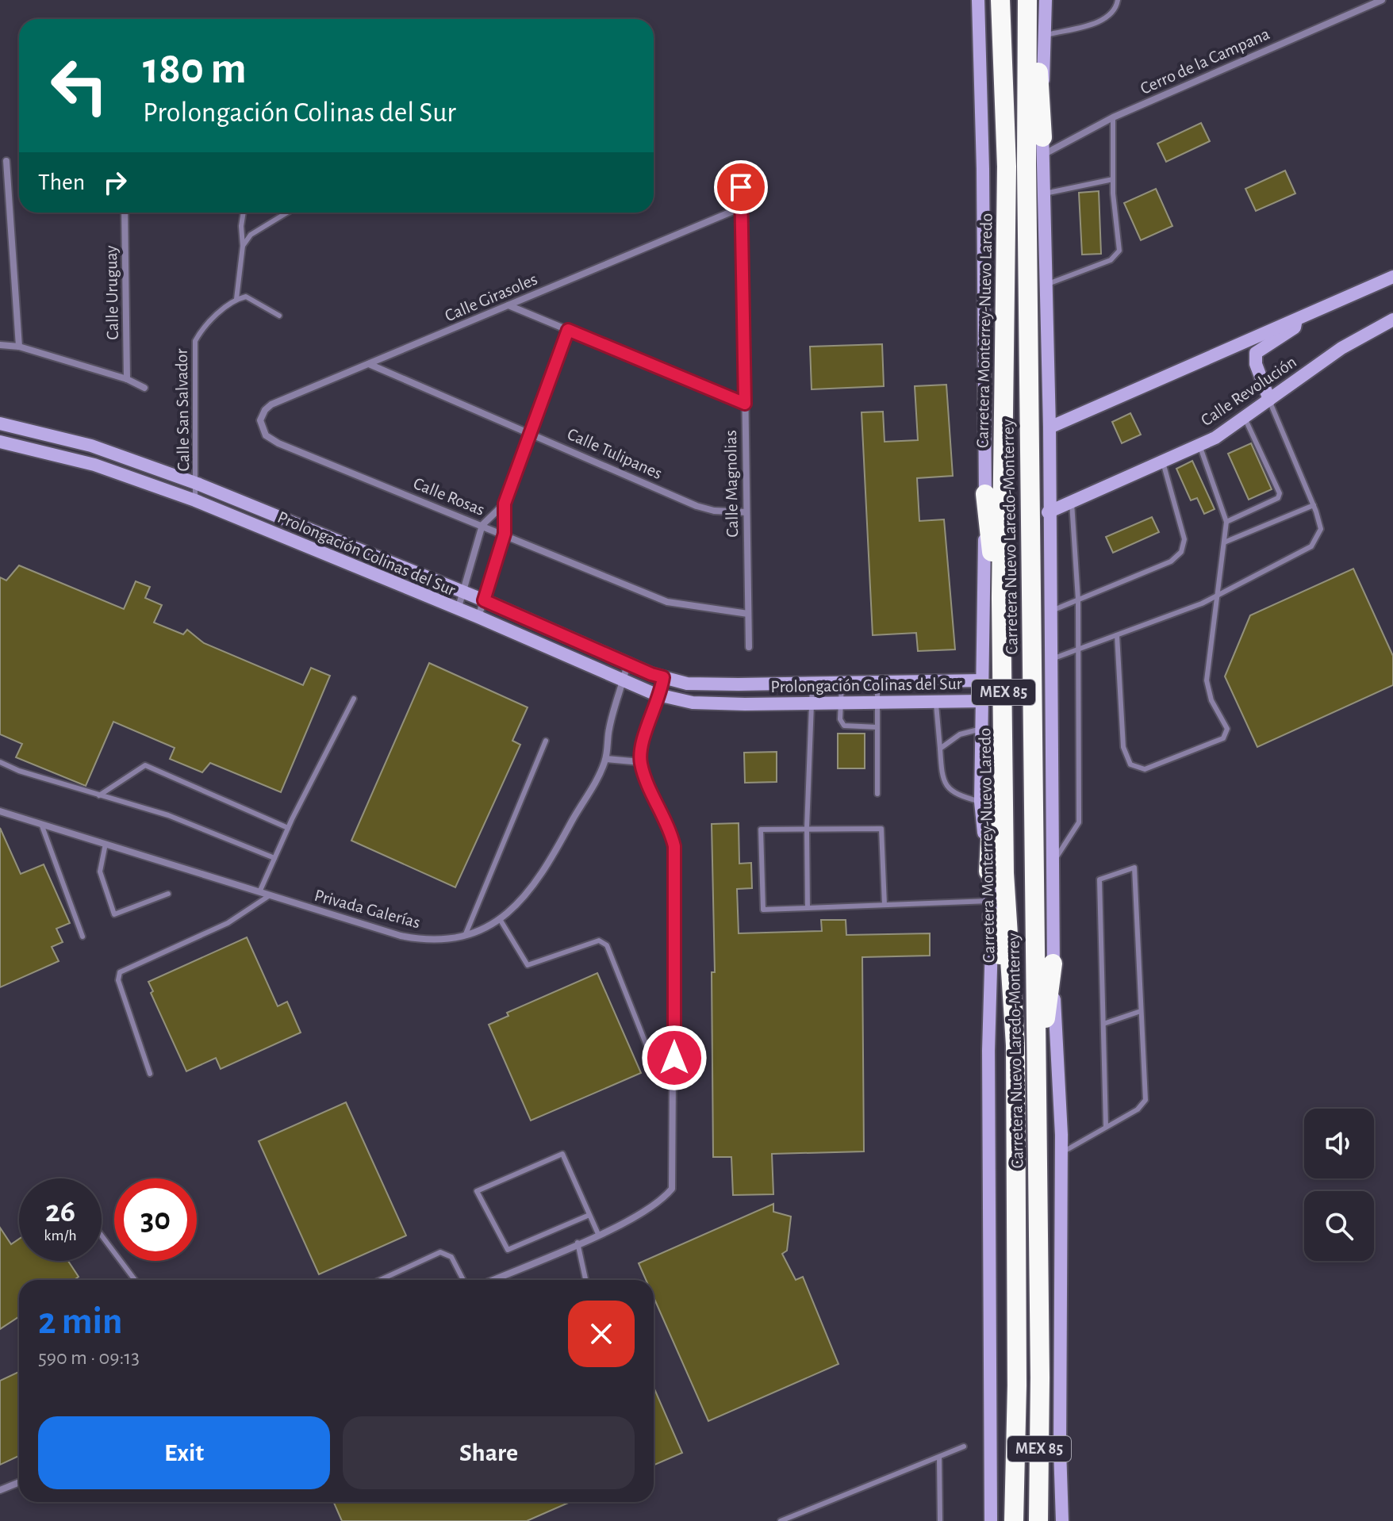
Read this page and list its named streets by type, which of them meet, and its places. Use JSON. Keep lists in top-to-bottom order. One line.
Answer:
{"streets":{"highway":["Carretera Monterrey-Nuevo Laredo","Carretera Nuevo Laredo-Monterrey","MEX 85"],"street":["Cerro de la Campana","Calle Uruguay","Calle Girasoles","Calle Revolución","Calle Tulipanes","Calle Magnolias","Calle Rosas","Prolongación Colinas del Sur","Privada Galerías"],"lane":["Calle San Salvador"]},"crossings":[["Calle Girasoles","Calle Tulipanes"],["Calle Girasoles","Calle Magnolias"],["Calle Girasoles","Calle Rosas"],["Calle San Salvador","Prolongación Colinas del Sur"],["Calle Tulipanes","Calle Magnolias"],["Calle Magnolias","Calle Rosas"],["Prolongación Colinas del Sur","Privada Galerías"]],"page":{"turn":["180 m","Prolongación Colinas del Sur"],"then":"Then","speed":"26 km/h","limit":"30","heading":["2 min","590 m · 09:13"],"buttons":["Exit","Share"]}}
